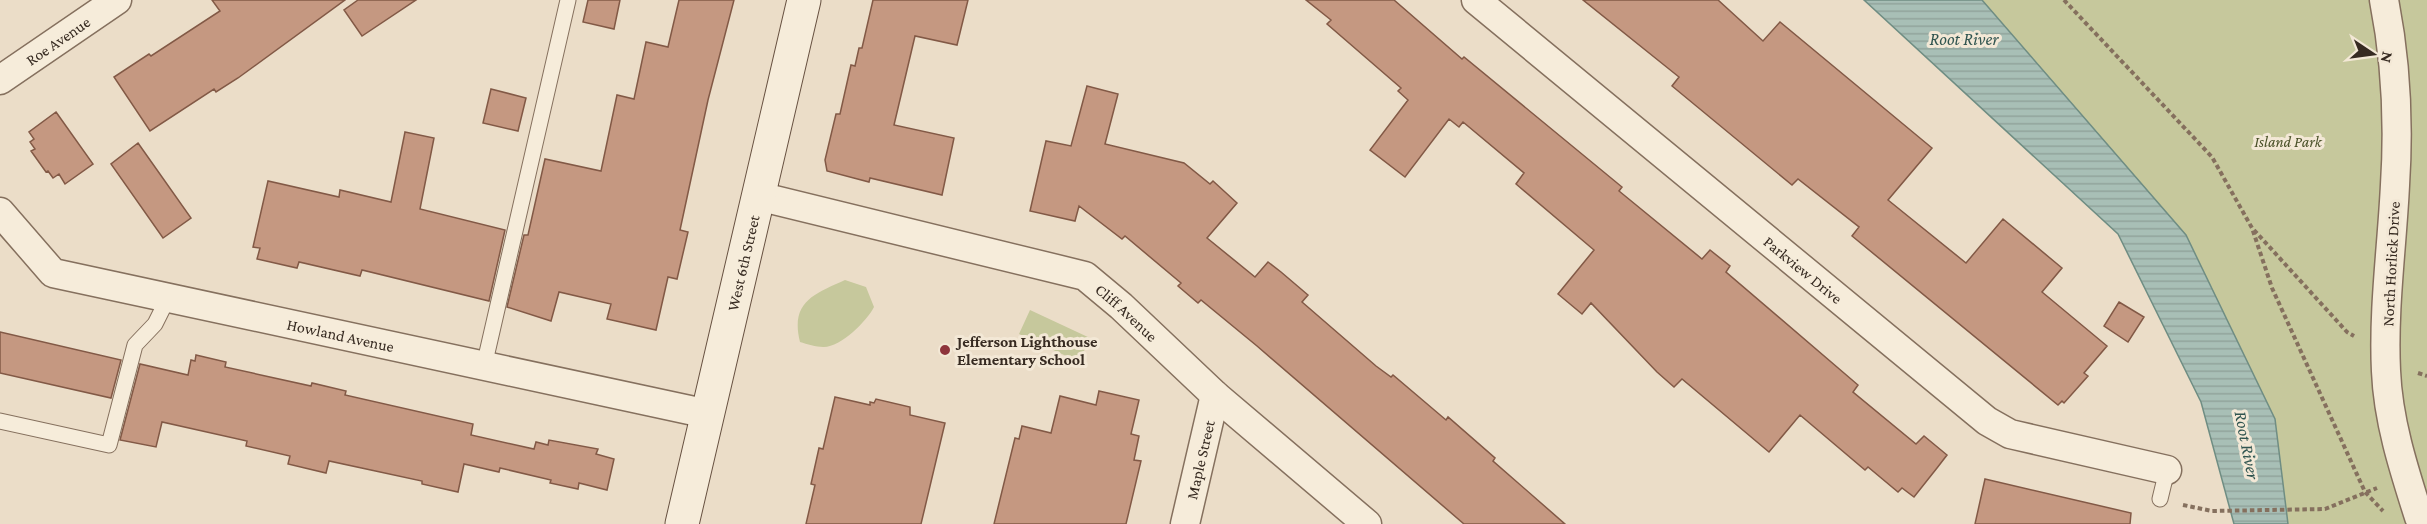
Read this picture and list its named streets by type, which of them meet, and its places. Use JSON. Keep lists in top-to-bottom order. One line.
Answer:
{"streets":{"street":["Roe Avenue","West 6th Street","North Horlick Drive","Parkview Drive","Cliff Avenue","Howland Avenue","Maple Street"]},"crossings":[["West 6th Street","Cliff Avenue"],["West 6th Street","Howland Avenue"],["Cliff Avenue","Maple Street"]],"water":["Root River"],"parks":["Island Park"],"places":["Jefferson Lighthouse Elementary School"],"north":"right"}
